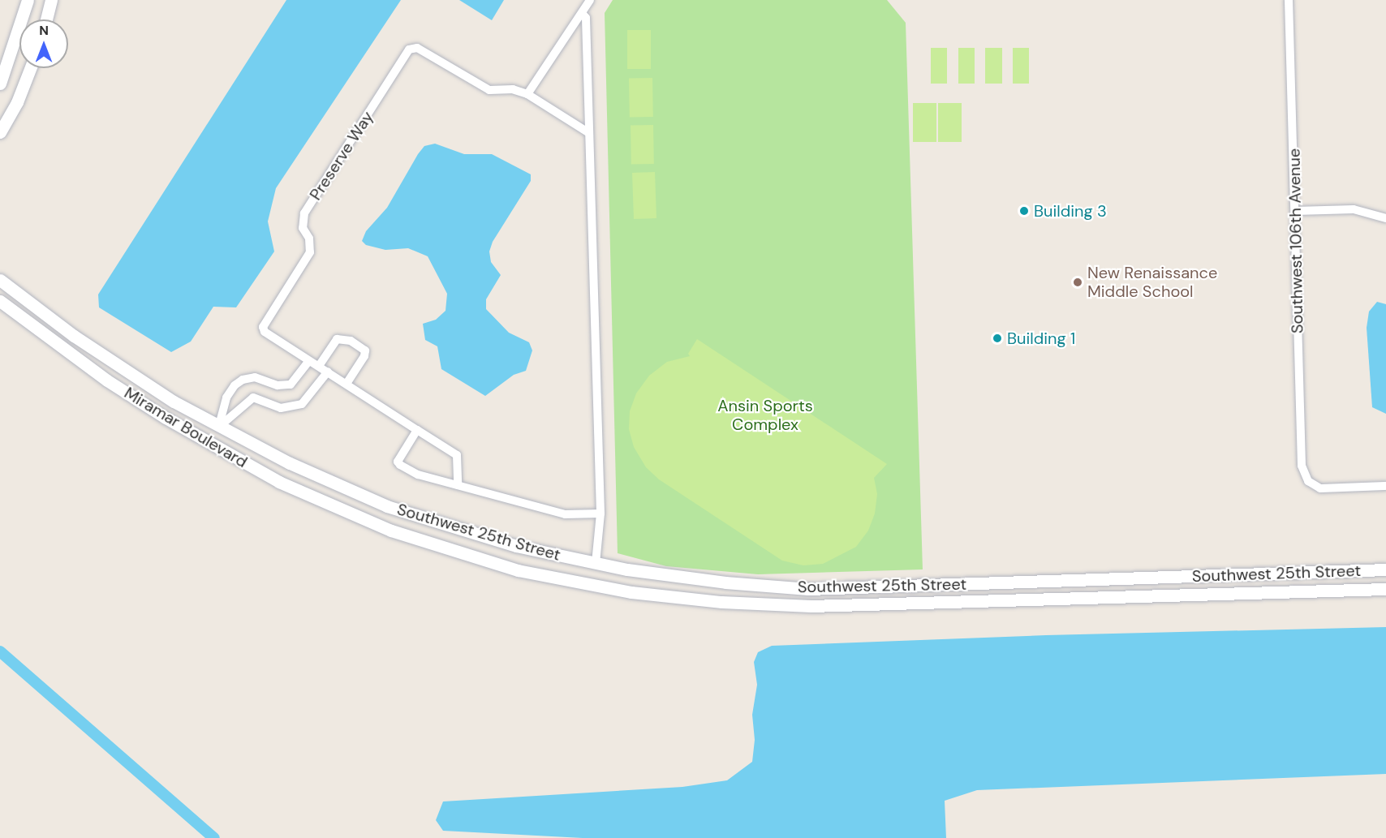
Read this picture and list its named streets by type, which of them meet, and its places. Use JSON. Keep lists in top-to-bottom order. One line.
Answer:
{"streets":{"street":["Preserve Way","Southwest 106th Avenue","Miramar Boulevard","Southwest 25th Street"]},"crossings":[["Miramar Boulevard","Southwest 25th Street"]],"parks":["Ansin Sports Complex"],"places":["Building 3","New Renaissance Middle School","Building 1"],"north":"top"}
